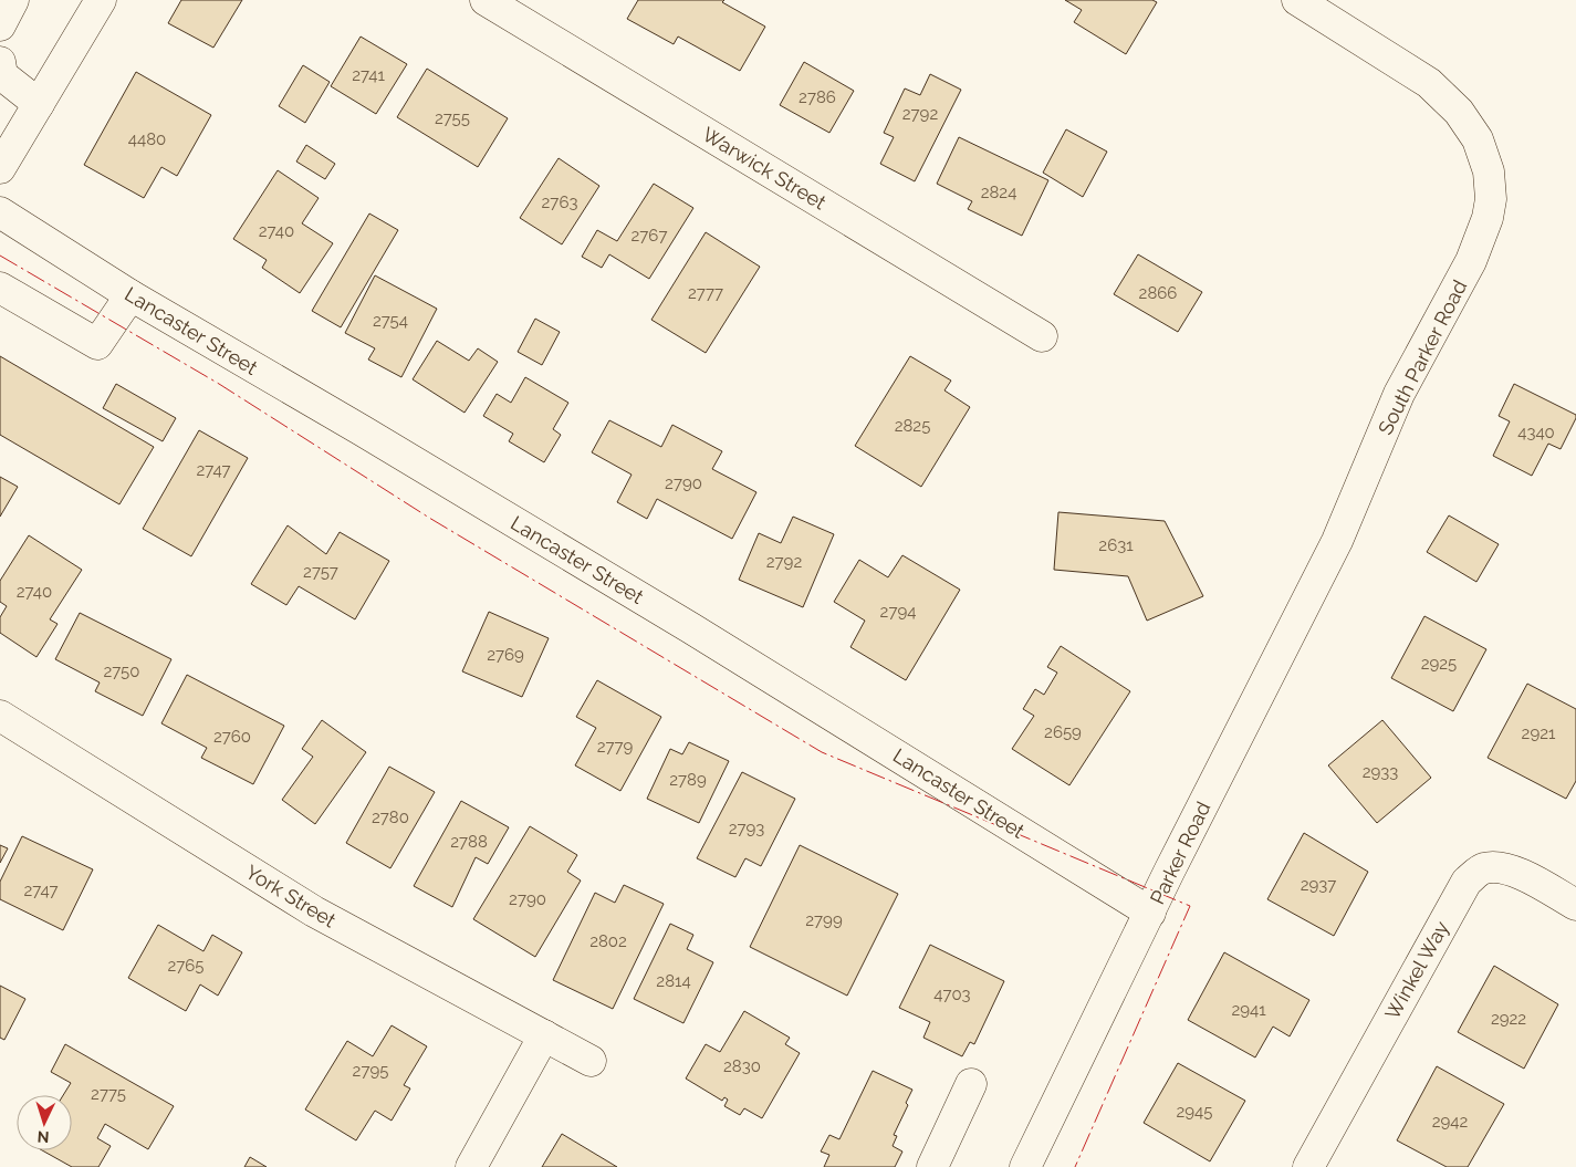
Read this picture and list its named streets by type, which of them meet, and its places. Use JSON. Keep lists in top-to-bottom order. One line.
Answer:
{"streets":{"street":["Warwick Street","Lancaster Street","South Parker Road","Parker Road","York Street","Winkel Way"]},"crossings":[["Lancaster Street","Parker Road"],["South Parker Road","Parker Road"]],"house_numbers":["2741","2786","2792","2755","4480","2824","2763","2740","2767","2777","2866","2754","2825","4340","2747","2790","2631","2792","2757","2740","2794","2769","2925","2750","2659","2921","2760","2779","2933","2789","2780","2793","2788","2937","2747","2790","2799","2802","2765","2814","4703","2941","2922","2830","2795","2775","2945","2942"],"north":"bottom"}
